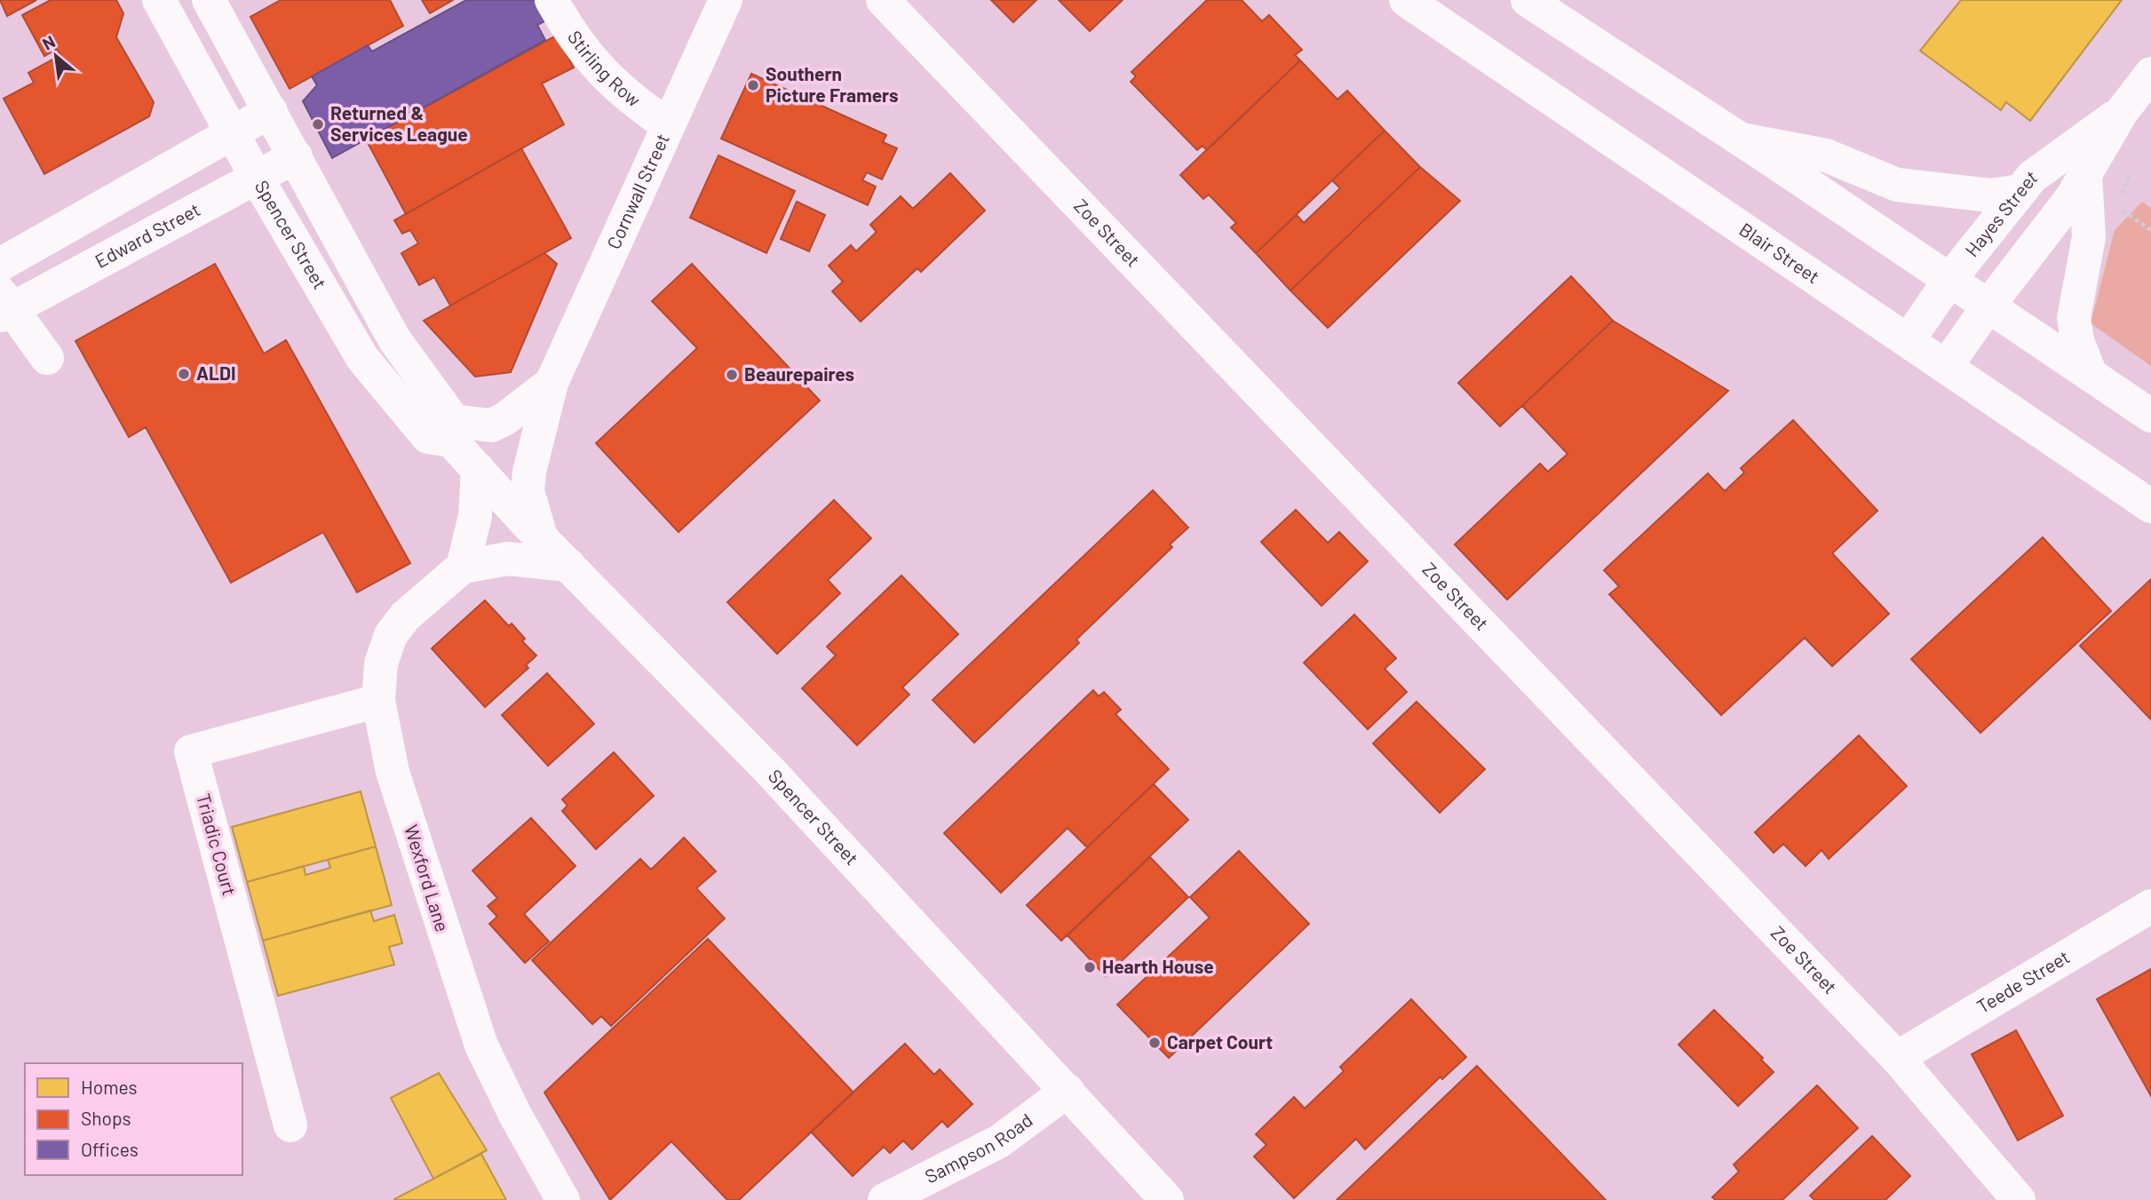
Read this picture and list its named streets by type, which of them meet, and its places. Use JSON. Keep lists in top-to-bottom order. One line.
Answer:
{"streets":{"street":["Stirling Row","Cornwall Street","Hayes Street","Zoe Street","Spencer Street","Edward Street","Blair Street","Triadic Court","Wexford Lane","Teede Street","Sampson Road"]},"crossings":[["Stirling Row","Cornwall Street"],["Cornwall Street","Spencer Street"],["Hayes Street","Blair Street"],["Zoe Street","Teede Street"],["Spencer Street","Edward Street"],["Spencer Street","Sampson Road"],["Triadic Court","Wexford Lane"]],"places":["Southern Picture Framers","Returned & Services League","ALDI","Beaurepaires","Hearth House","Carpet Court"],"legend":["Homes","Shops","Offices"],"north":"top left"}
